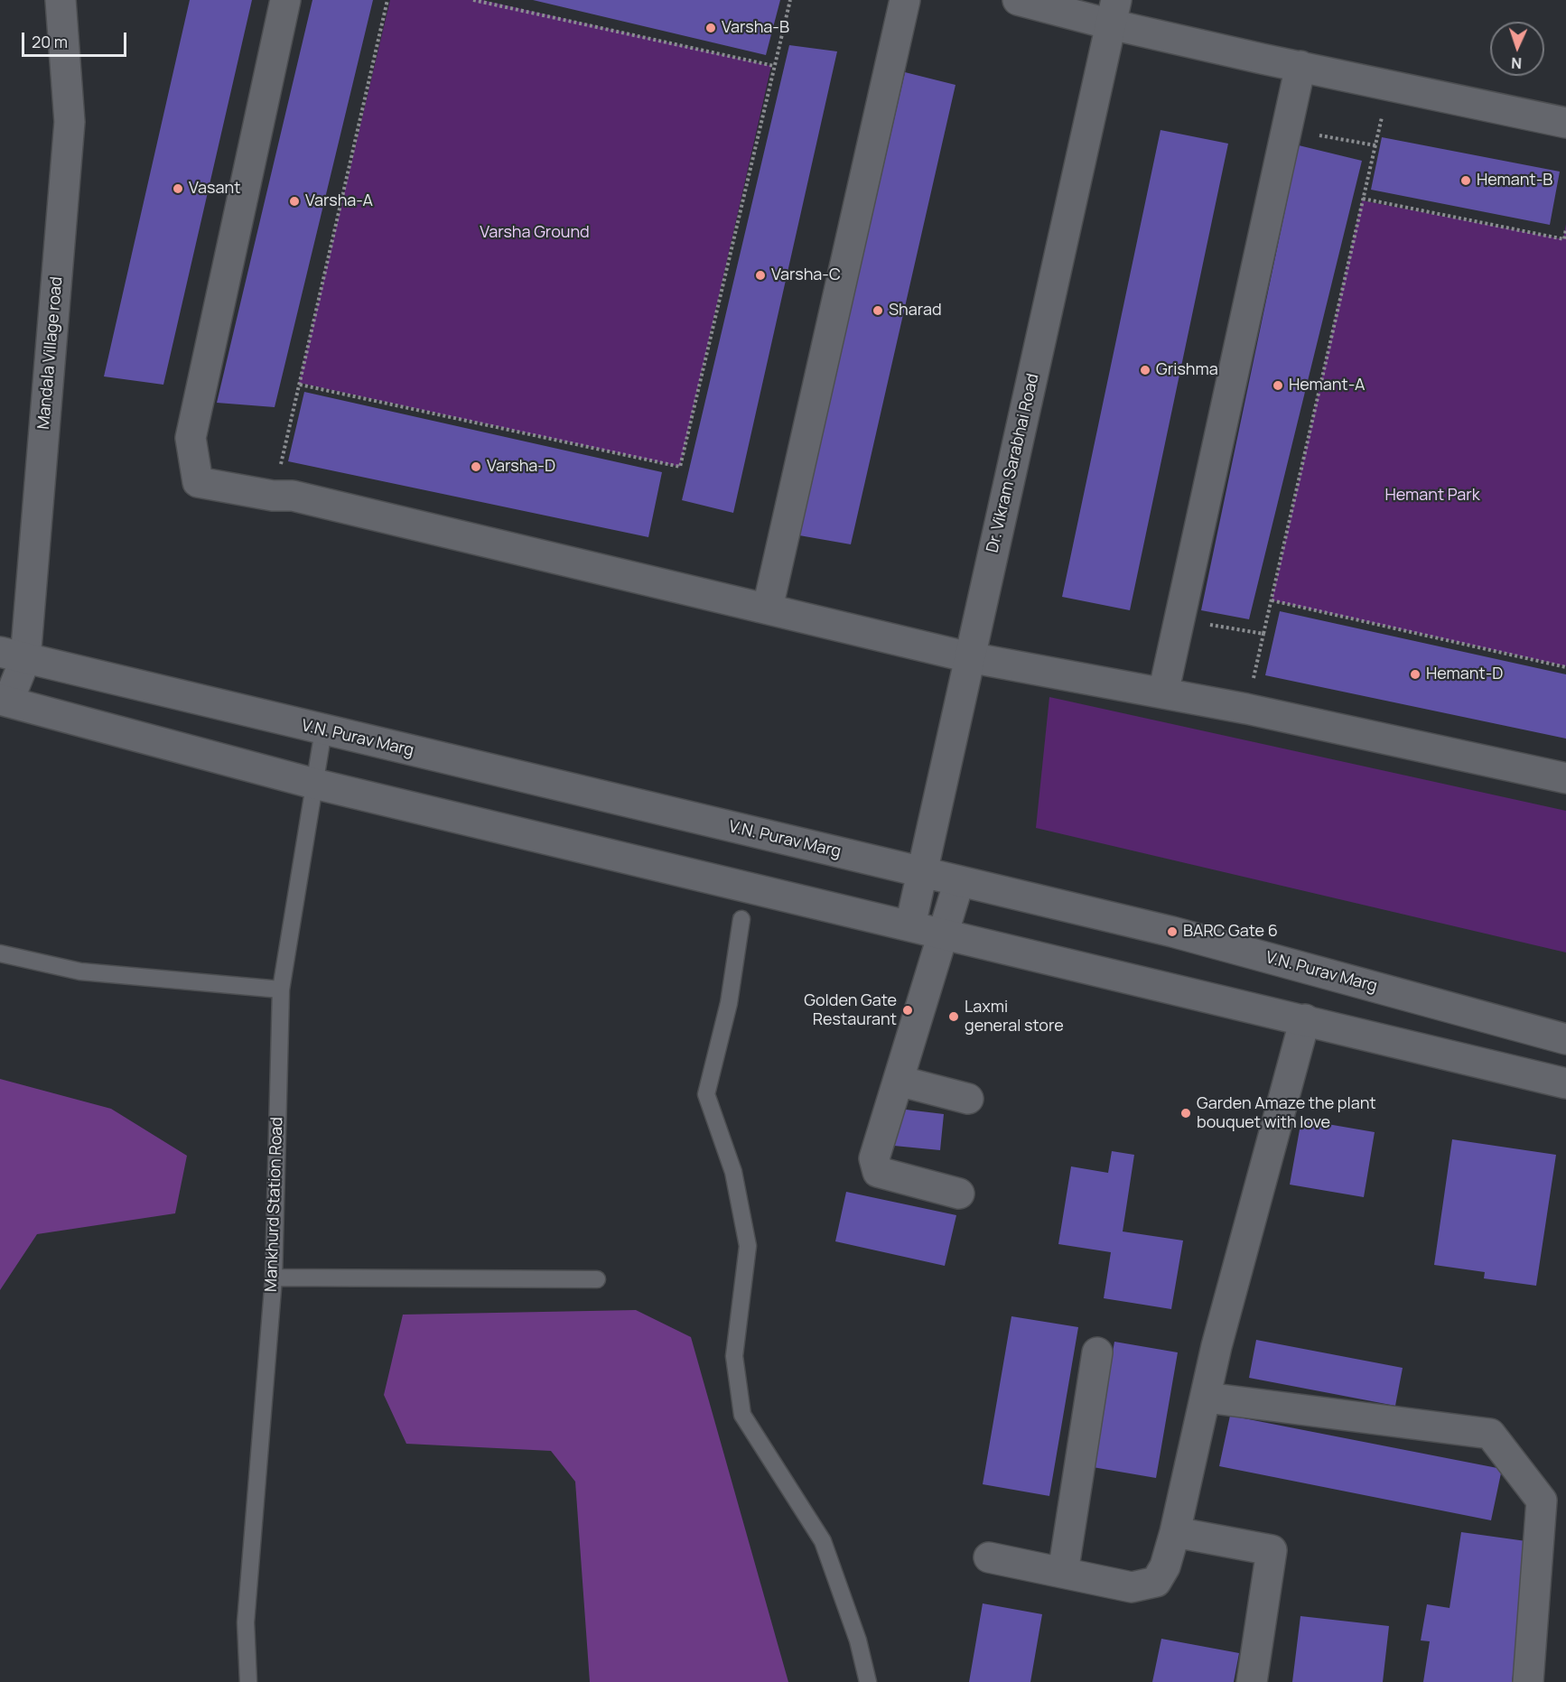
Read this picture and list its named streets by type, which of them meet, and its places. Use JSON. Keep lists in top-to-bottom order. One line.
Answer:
{"streets":{"street":["Mandala Village road","Dr. Vikram Sarabhai Road","V.N. Purav Marg"],"lane":["Mankhurd Station Road"]},"crossings":[["Mandala Village road","V.N. Purav Marg"],["Dr. Vikram Sarabhai Road","V.N. Purav Marg"],["V.N. Purav Marg","Mankhurd Station Road"]],"parks":["Varsha Ground","Hemant Park"],"places":["Varsha-B","Hemant-B","Vasant","Varsha-A","Varsha-C","Sharad","Grishma","Hemant-A","Varsha-D","Hemant-D","BARC Gate 6","Golden Gate Restaurant","Laxmi general store","Garden Amaze the plant bouquet with love"],"scale_bar":"20 m","north":"bottom"}
